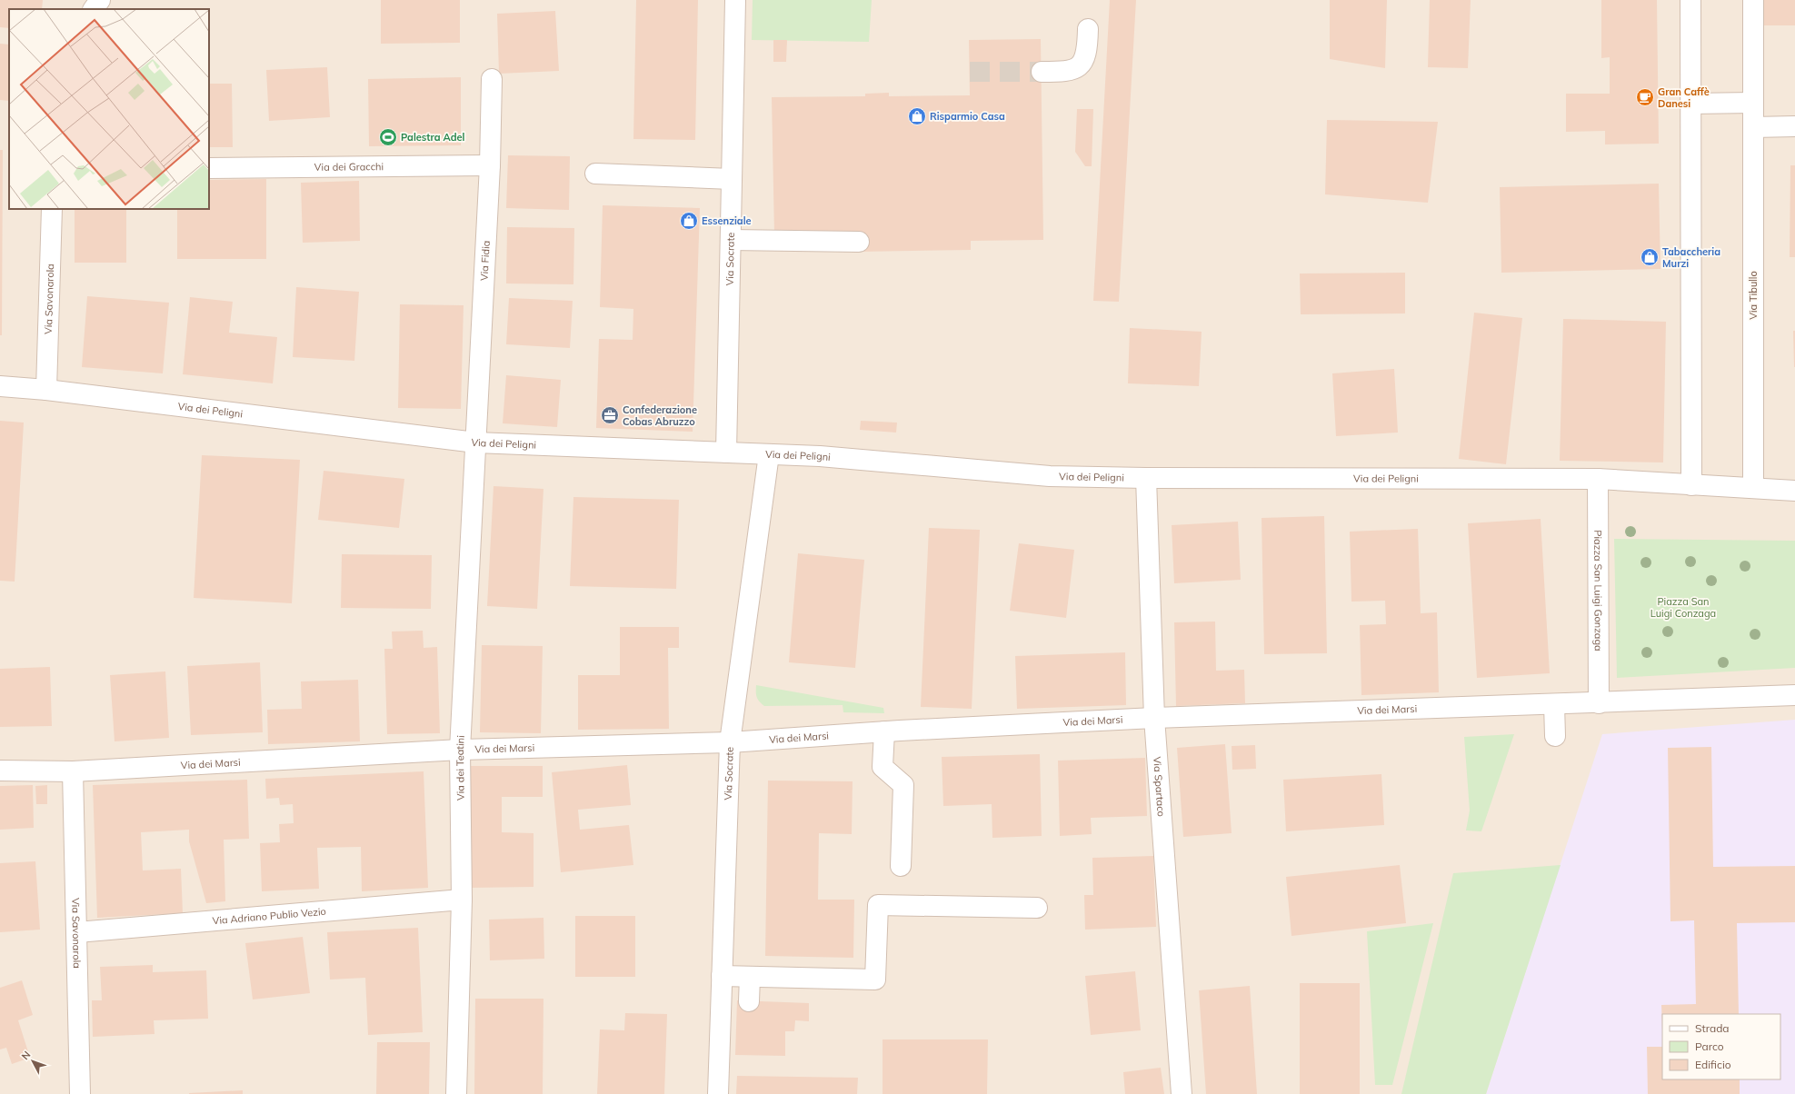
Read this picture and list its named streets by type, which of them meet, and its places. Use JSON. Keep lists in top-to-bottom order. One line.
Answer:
{"streets":{"street":["Via dei Gracchi","Via Socrate","Via Fidia","Via Tibullo","Via Savonarola","Via dei Peligni","Piazza San Luigi Gonzaga","Via dei Marsi","Via dei Teatini","Via Spartaco","Via Adriano Publio Vezio"]},"crossings":[["Via dei Gracchi","Via Fidia"],["Via Socrate","Via dei Peligni"],["Via Socrate","Via dei Marsi"],["Via Fidia","Via dei Peligni"],["Via Fidia","Via dei Teatini"],["Via Savonarola","Via dei Peligni"],["Via Savonarola","Via dei Marsi"],["Via Savonarola","Via Adriano Publio Vezio"],["Via dei Peligni","Piazza San Luigi Gonzaga"],["Via dei Peligni","Via dei Teatini"],["Via dei Peligni","Via Spartaco"],["Piazza San Luigi Gonzaga","Via dei Marsi"],["Via dei Marsi","Via dei Teatini"],["Via dei Marsi","Via Spartaco"],["Via dei Teatini","Via Adriano Publio Vezio"]],"parks":["Piazza San Luigi Conzaga"],"places":{"cafe":["Gran Caffè Danesi"],"shop":["Risparmio Casa","Essenziale","Tabaccheria Murzi"],"sports":["Palestra Adel"],"office":["Confederazione Cobas Abruzzo"]},"legend":["Strada","Parco","Edificio"],"north":"top left"}
